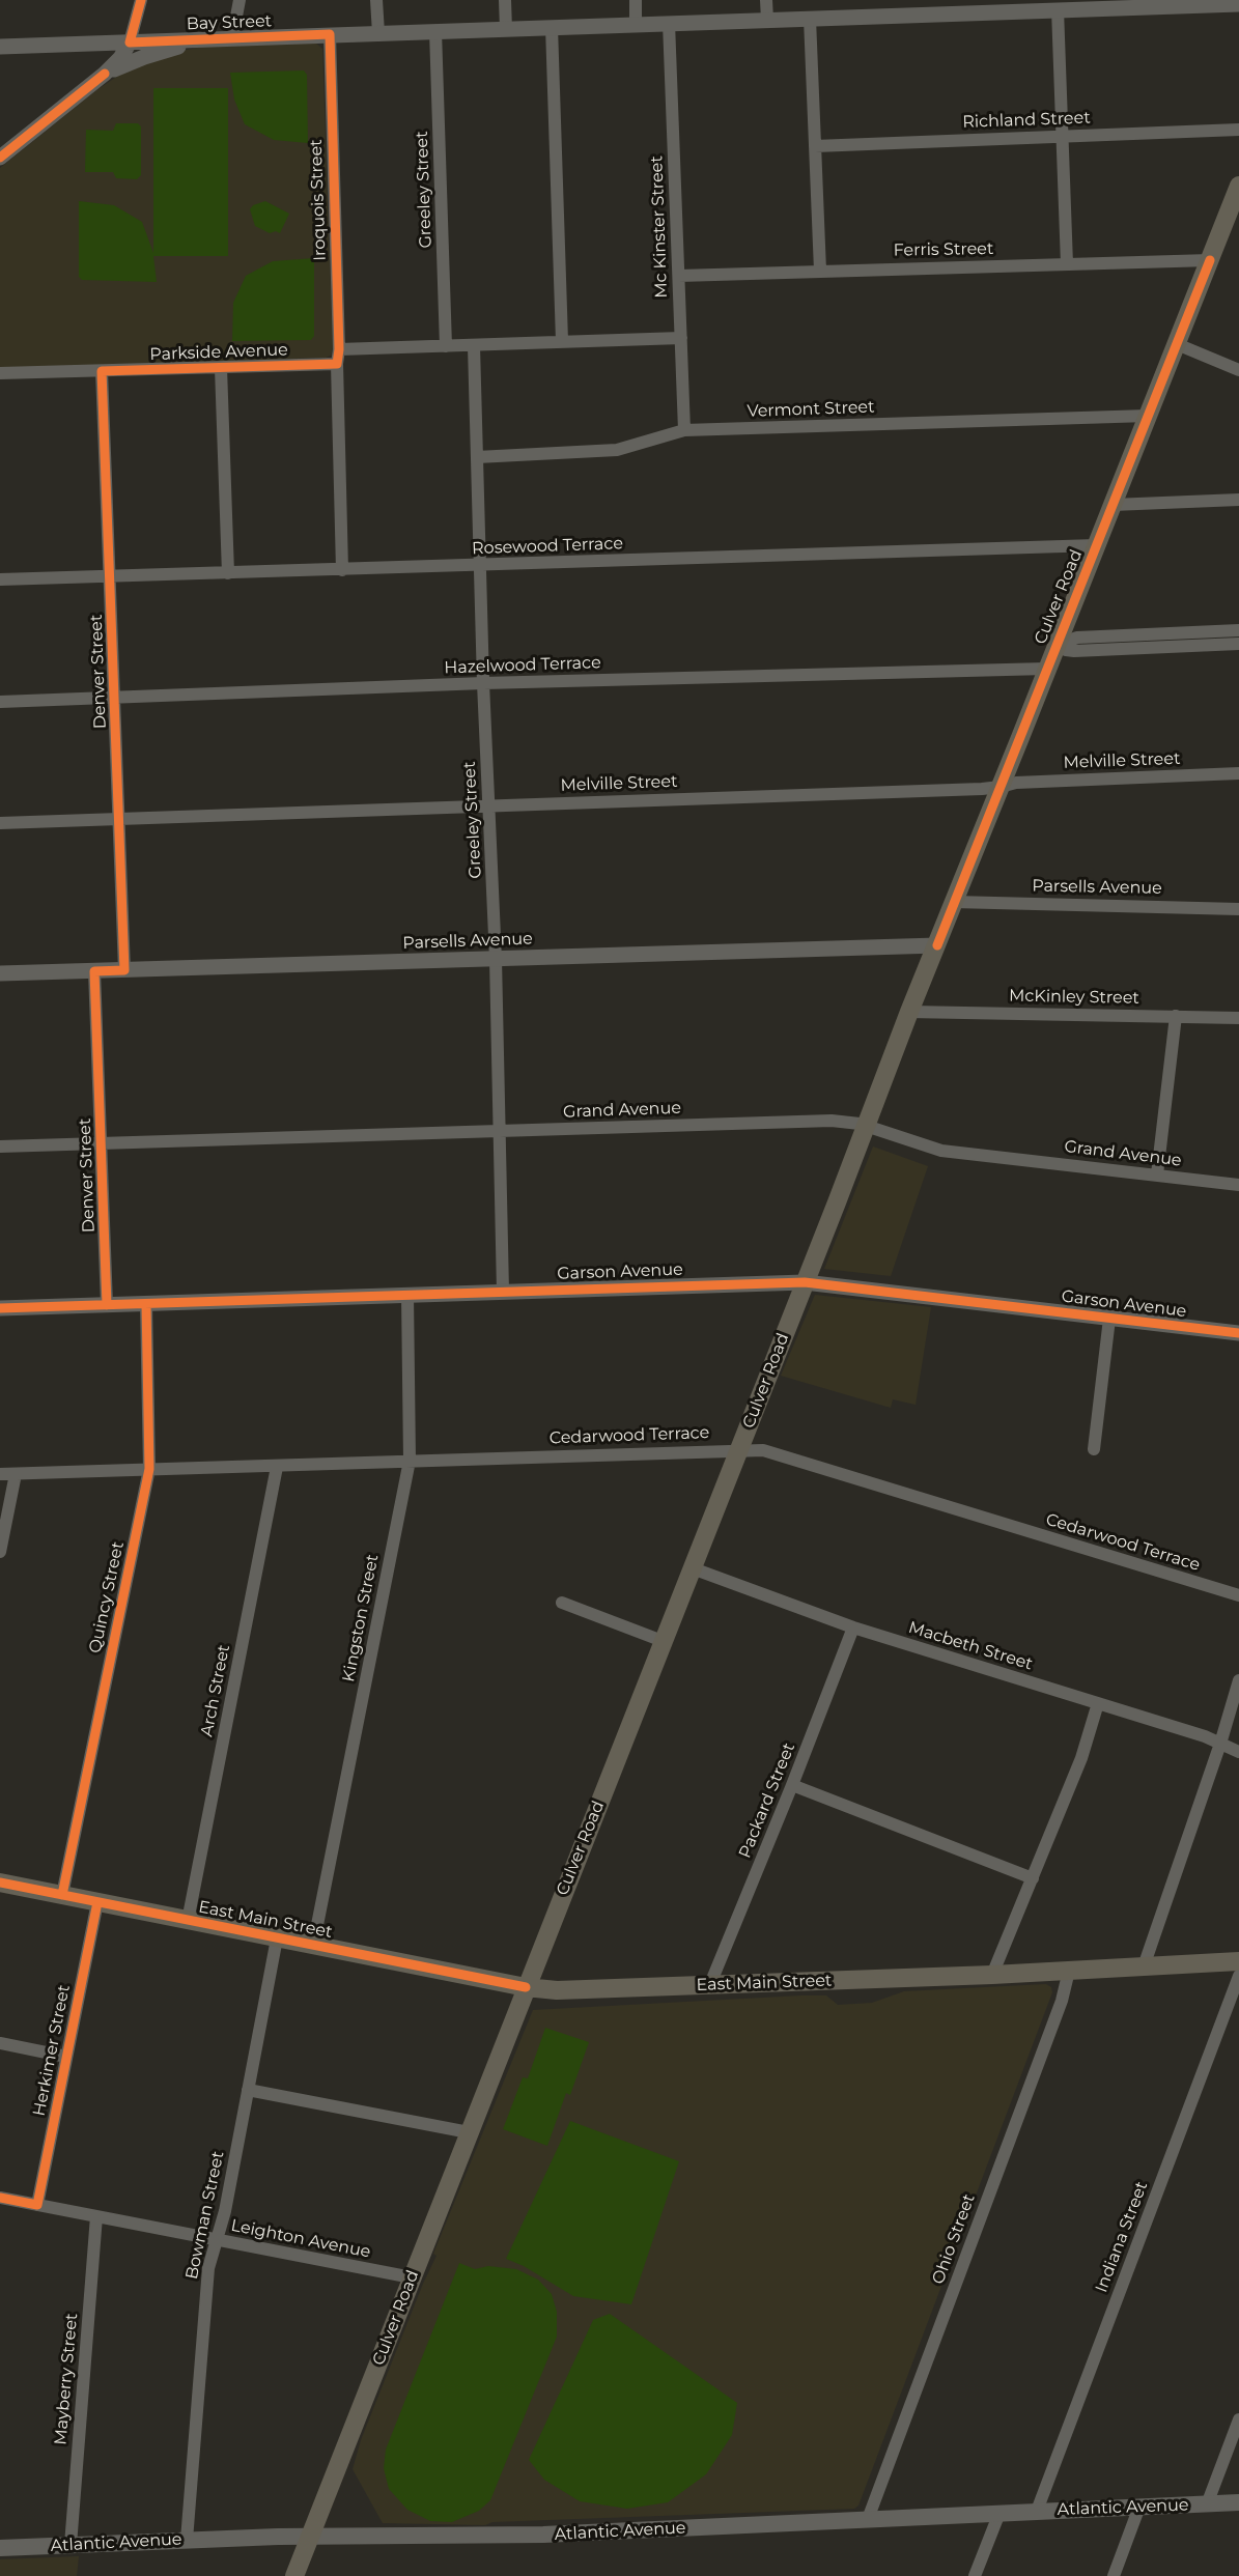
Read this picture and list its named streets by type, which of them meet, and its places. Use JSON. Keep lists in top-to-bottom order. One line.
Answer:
{"streets":{"main road":["Culver Road","East Main Street","Atlantic Avenue"],"street":["Bay Street","Richland Street","Greeley Street","Iroquois Street","Mc Kinster Street","Ferris Street","Parkside Avenue","Vermont Street","Rosewood Terrace","Hazelwood Terrace","Denver Street","Melville Street","Parsells Avenue","McKinley Street","Grand Avenue","Garson Avenue","Cedarwood Terrace","Quincy Street","Kingston Street","Macbeth Street","Arch Street","Packard Street","Herkimer Street","Bowman Street","Indiana Street","Leighton Avenue","Ohio Street","Mayberry Street"]},"crossings":[["Bay Street","Greeley Street"],["Bay Street","Iroquois Street"],["Bay Street","Mc Kinster Street"],["Greeley Street","Vermont Street"],["Greeley Street","Rosewood Terrace"],["Greeley Street","Hazelwood Terrace"],["Greeley Street","Melville Street"],["Greeley Street","Parsells Avenue"],["Greeley Street","Grand Avenue"],["Greeley Street","Garson Avenue"],["Iroquois Street","Parkside Avenue"],["Iroquois Street","Rosewood Terrace"],["Mc Kinster Street","Ferris Street"],["Mc Kinster Street","Vermont Street"],["Ferris Street","Culver Road"],["Parkside Avenue","Denver Street"],["Vermont Street","Culver Road"],["Rosewood Terrace","Culver Road"],["Rosewood Terrace","Denver Street"],["Culver Road","Hazelwood Terrace"],["Culver Road","Melville Street"],["Culver Road","Parsells Avenue"],["Culver Road","McKinley Street"],["Culver Road","Grand Avenue"],["Culver Road","Garson Avenue"],["Culver Road","Cedarwood Terrace"],["Culver Road","Macbeth Street"],["Culver Road","East Main Street"],["Culver Road","Leighton Avenue"],["Culver Road","Atlantic Avenue"],["Hazelwood Terrace","Denver Street"],["Denver Street","Melville Street"],["Denver Street","Parsells Avenue"],["Denver Street","Grand Avenue"],["Denver Street","Garson Avenue"],["Garson Avenue","Quincy Street"],["Garson Avenue","Kingston Street"],["Cedarwood Terrace","Quincy Street"],["Cedarwood Terrace","Kingston Street"],["Cedarwood Terrace","Arch Street"],["Quincy Street","East Main Street"],["Kingston Street","East Main Street"],["Macbeth Street","Packard Street"],["Arch Street","East Main Street"],["Packard Street","East Main Street"],["East Main Street","Herkimer Street"],["East Main Street","Bowman Street"],["East Main Street","Ohio Street"],["Herkimer Street","Leighton Avenue"],["Bowman Street","Leighton Avenue"],["Bowman Street","Atlantic Avenue"],["Indiana Street","Atlantic Avenue"],["Leighton Avenue","Mayberry Street"],["Ohio Street","Atlantic Avenue"],["Mayberry Street","Atlantic Avenue"]]}
